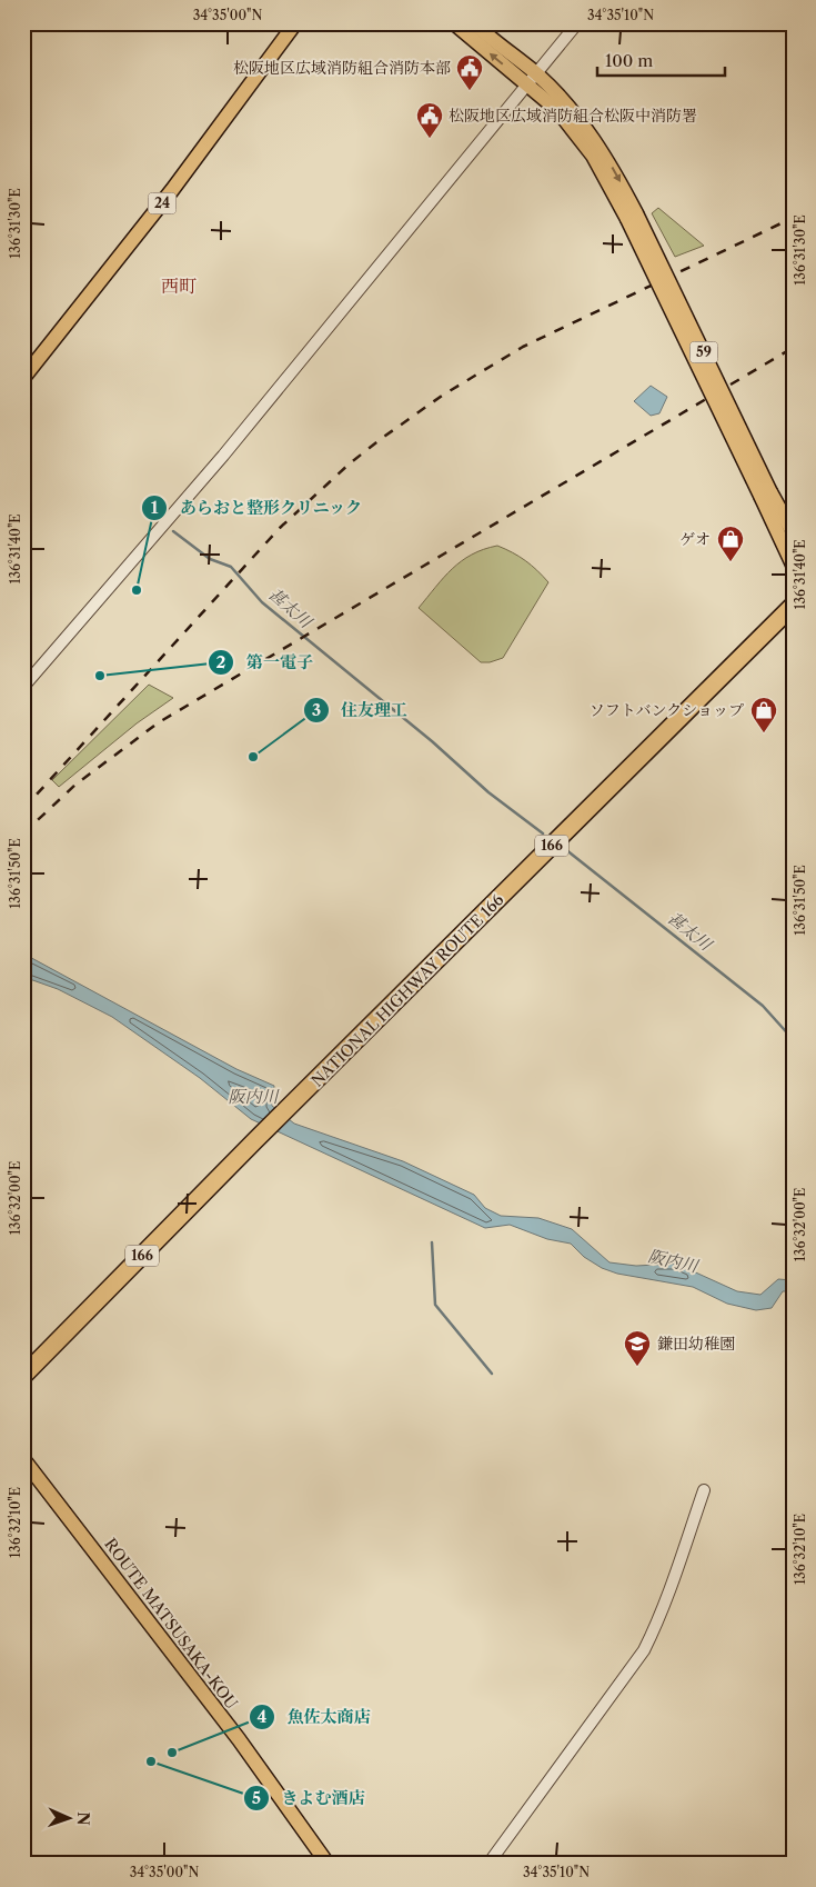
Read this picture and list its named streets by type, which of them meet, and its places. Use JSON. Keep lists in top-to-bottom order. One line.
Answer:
{"streets":{"highway":["166","NATIONAL HIGHWAY ROUTE 166"],"main road":["24","59","ROUTE MATSUSAKA-KOU"]},"districts":["西町"],"water":["甚太川","阪内川"],"places":{"public building":["松阪地区広域消防組合消防本部","松阪地区広域消防組合松阪中消防署"],"shop":["ゲオ","ソフトバンクショップ"],"other":["あらおと整形クリニック","第一電子","住友理工","魚佐太商店","きよむ酒店"],"school or university":["鎌田幼稚園"]},"scale_bar":"100 m","north":"right","coordinates":["34°35'00\"N","34°35'10\"N","136°31'30\"E","136°31'40\"E","136°31'50\"E","136°32'00\"E","136°32'10\"E"]}
